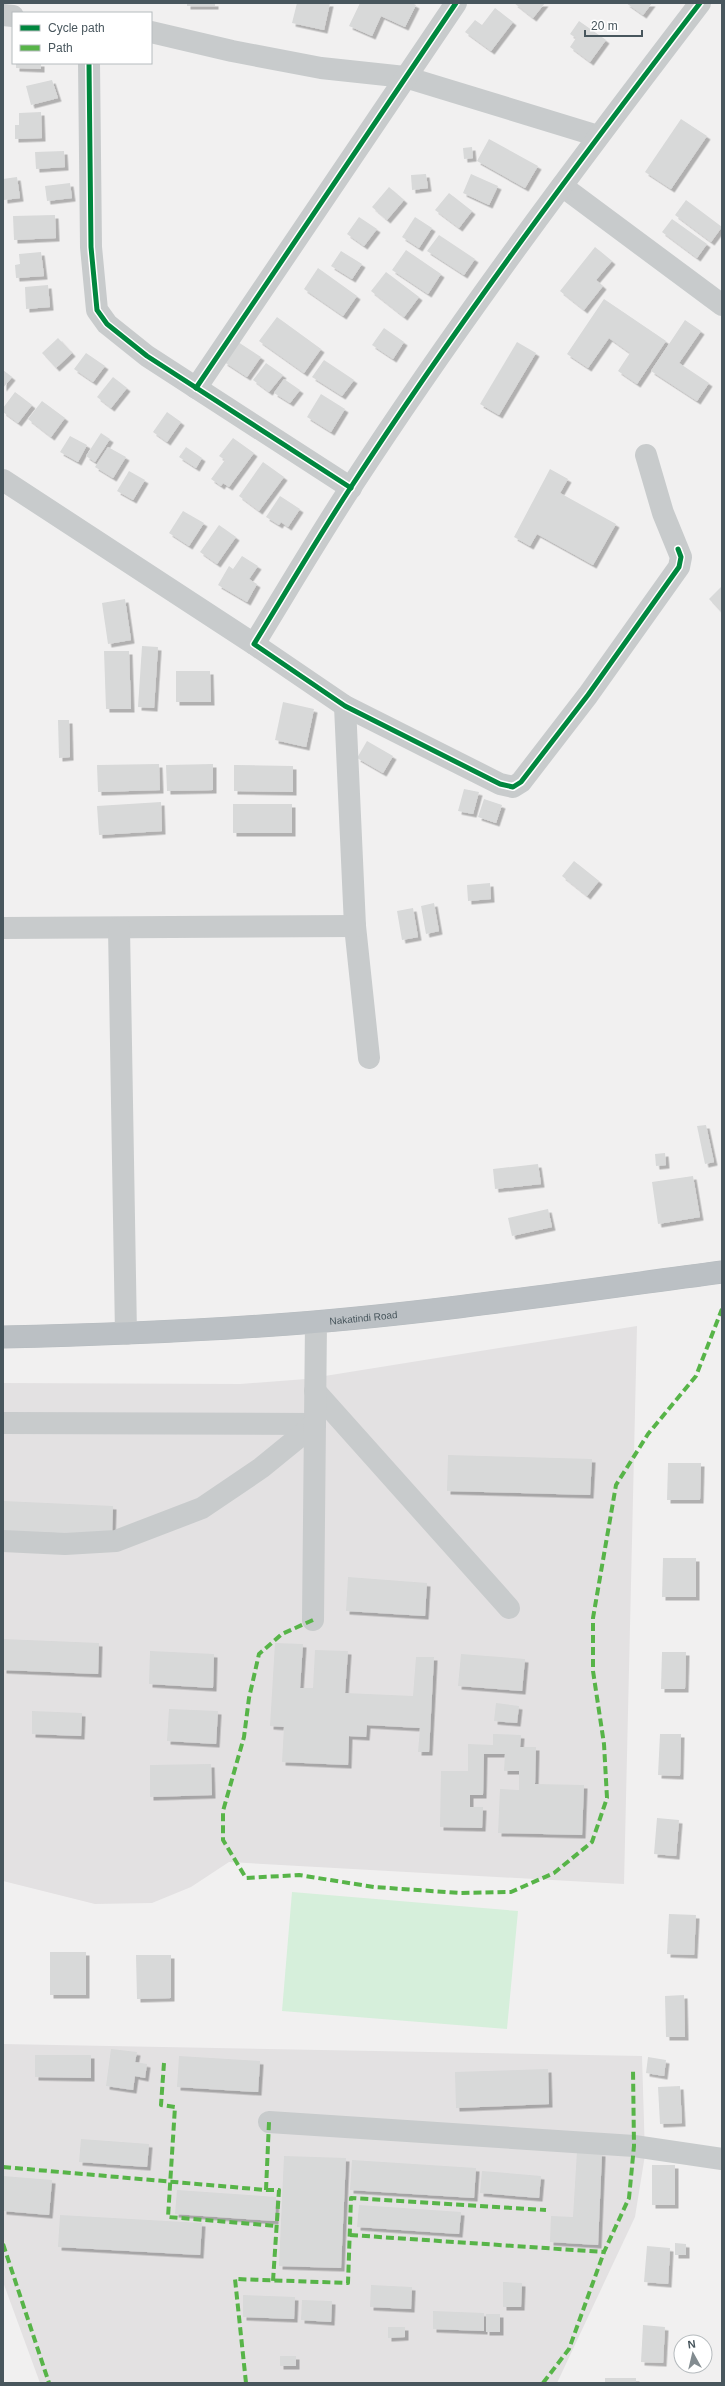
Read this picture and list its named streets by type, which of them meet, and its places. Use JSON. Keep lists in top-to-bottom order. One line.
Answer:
{"streets":{"highway":["Nakatindi Road"]},"legend":["Cycle path","Path"],"scale_bar":"20 m","north":"top"}
